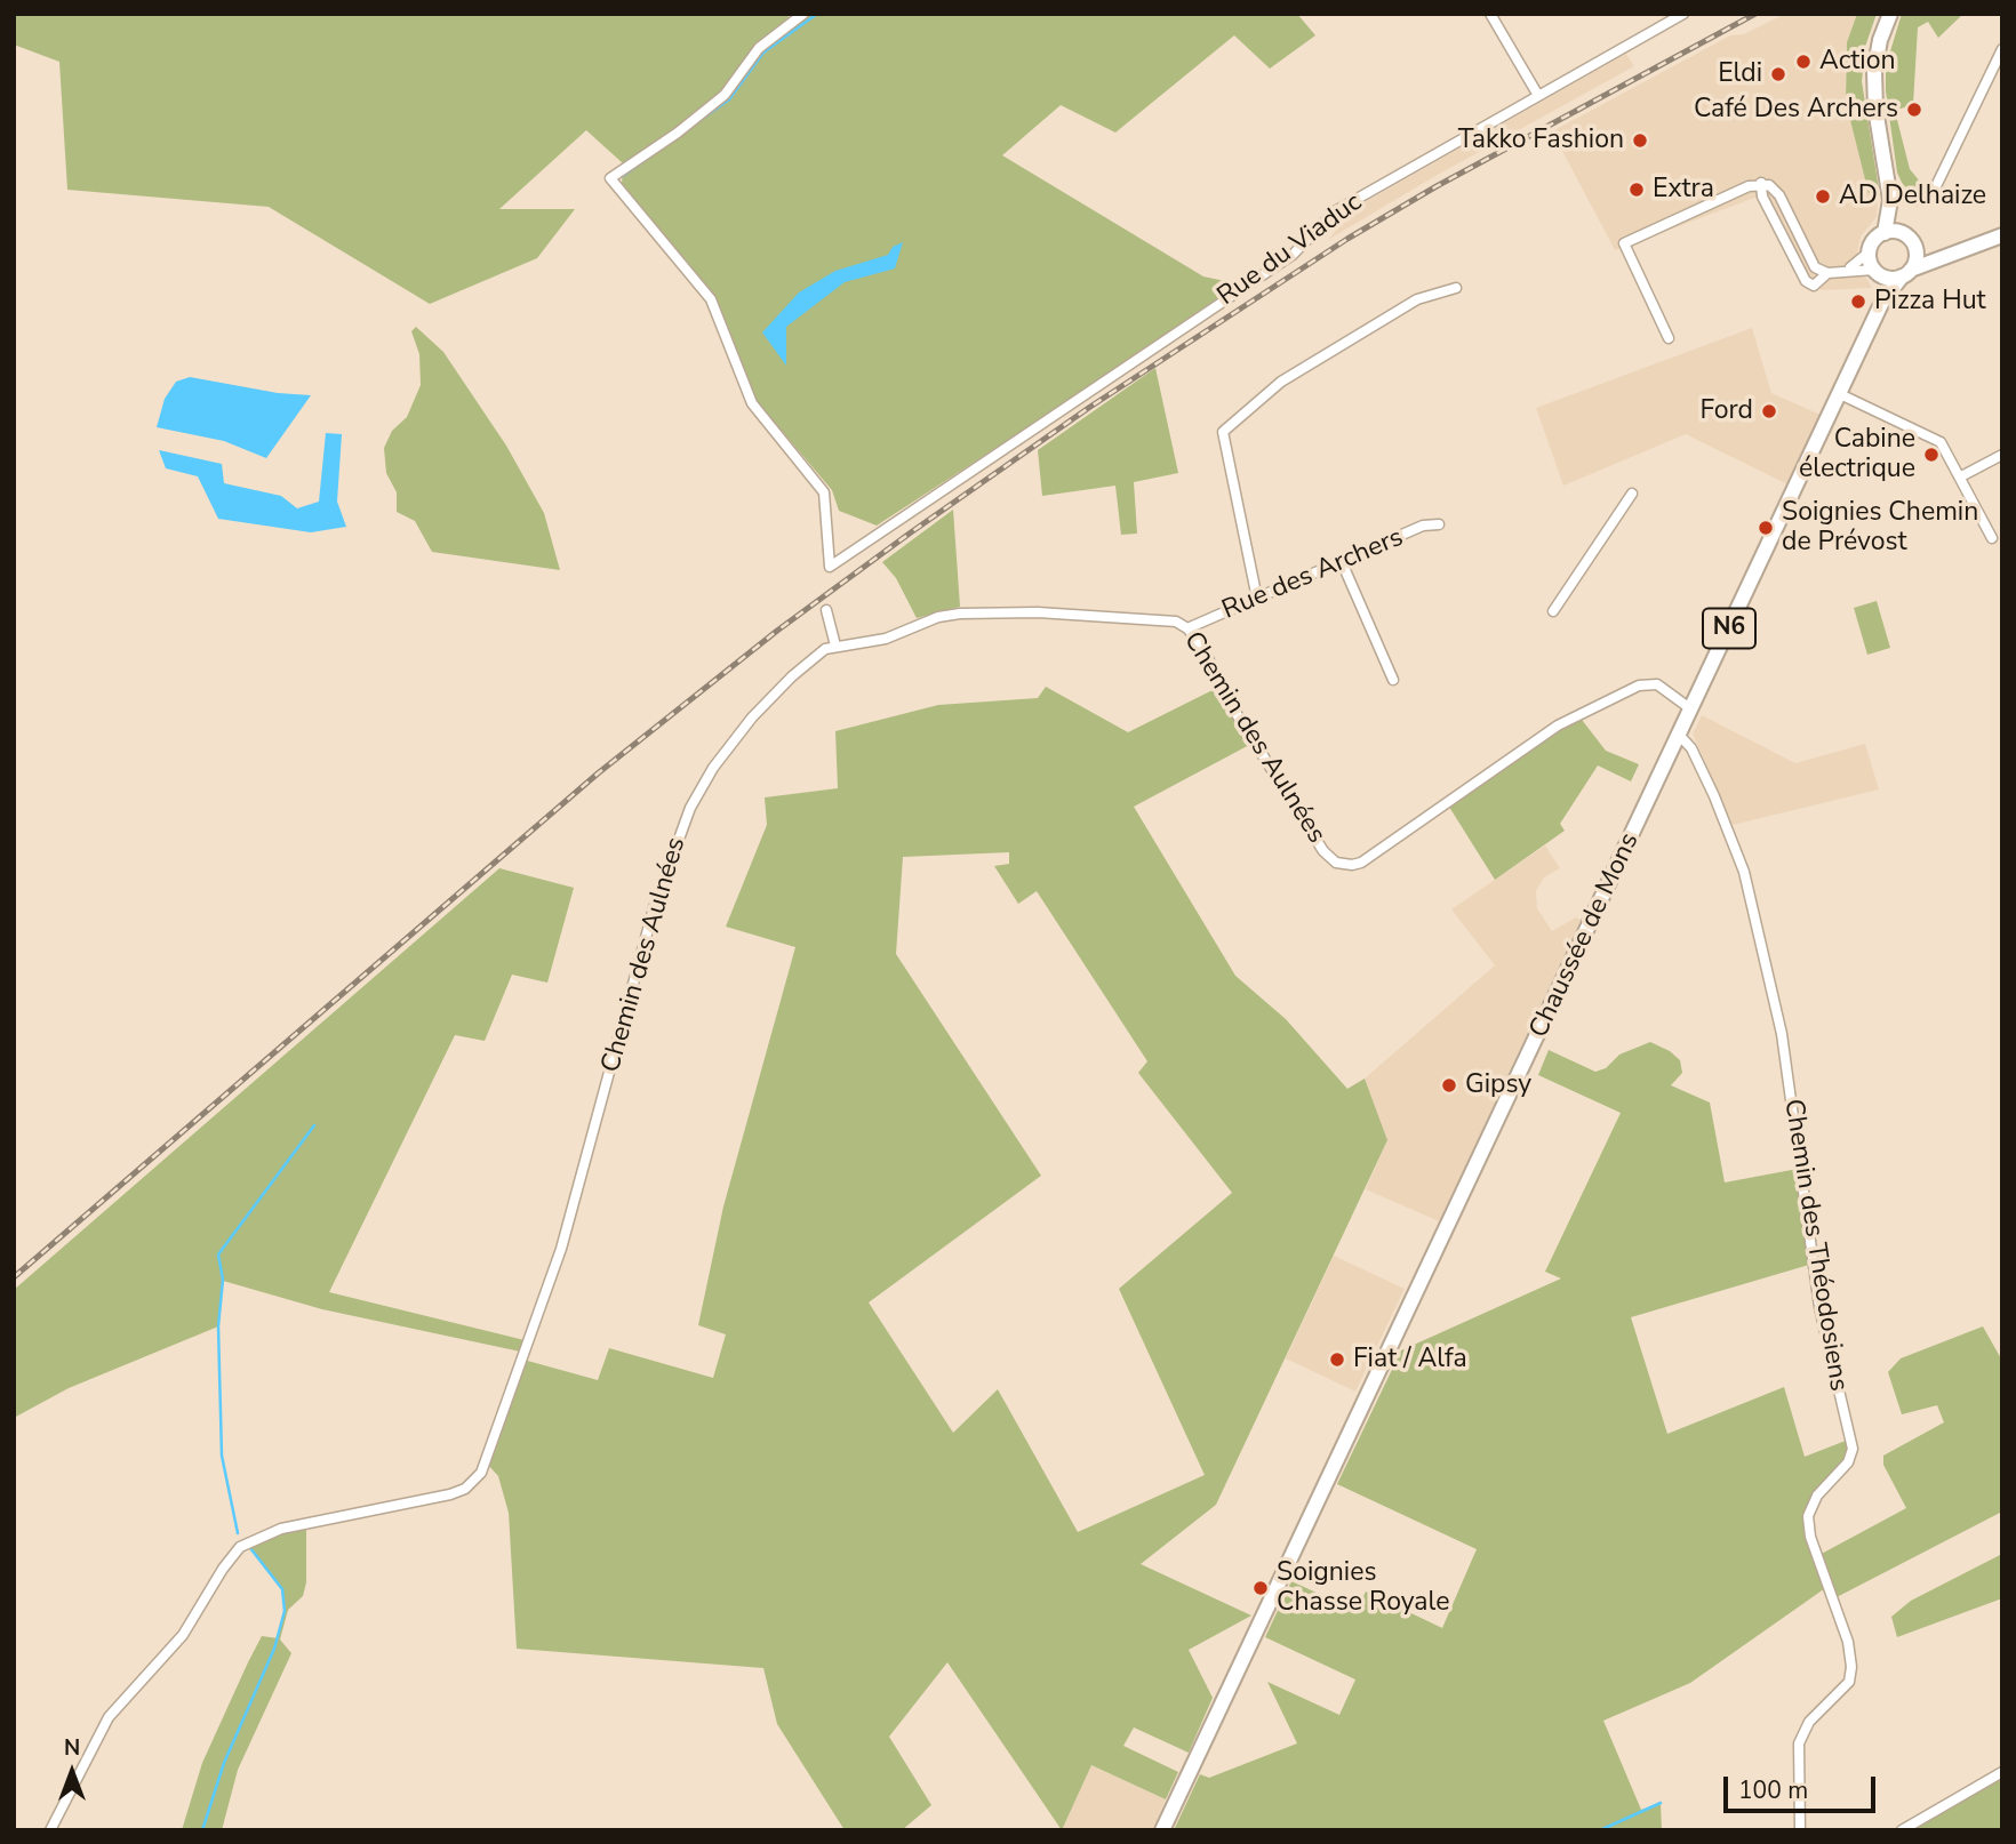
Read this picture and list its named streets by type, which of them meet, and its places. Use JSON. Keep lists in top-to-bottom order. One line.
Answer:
{"streets":{"main road":["N6","Chaussée de Mons"],"street":["Rue du Viaduc","Rue des Archers","Chemin des Aulnées","Chemin des Théodosiens"]},"crossings":[["Rue des Archers","Chemin des Aulnées"],["Chemin des Aulnées","Chaussée de Mons"],["Chaussée de Mons","Chemin des Théodosiens"]],"places":["Action","Eldi","Café Des Archers","Takko Fashion","Extra","AD Delhaize","Pizza Hut","Ford","Cabine électrique","Soignies Chemin de Prévost","Gipsy","Fiat / Alfa","Soignies Chasse Royale"],"scale_bar":"100 m","north":"top"}
